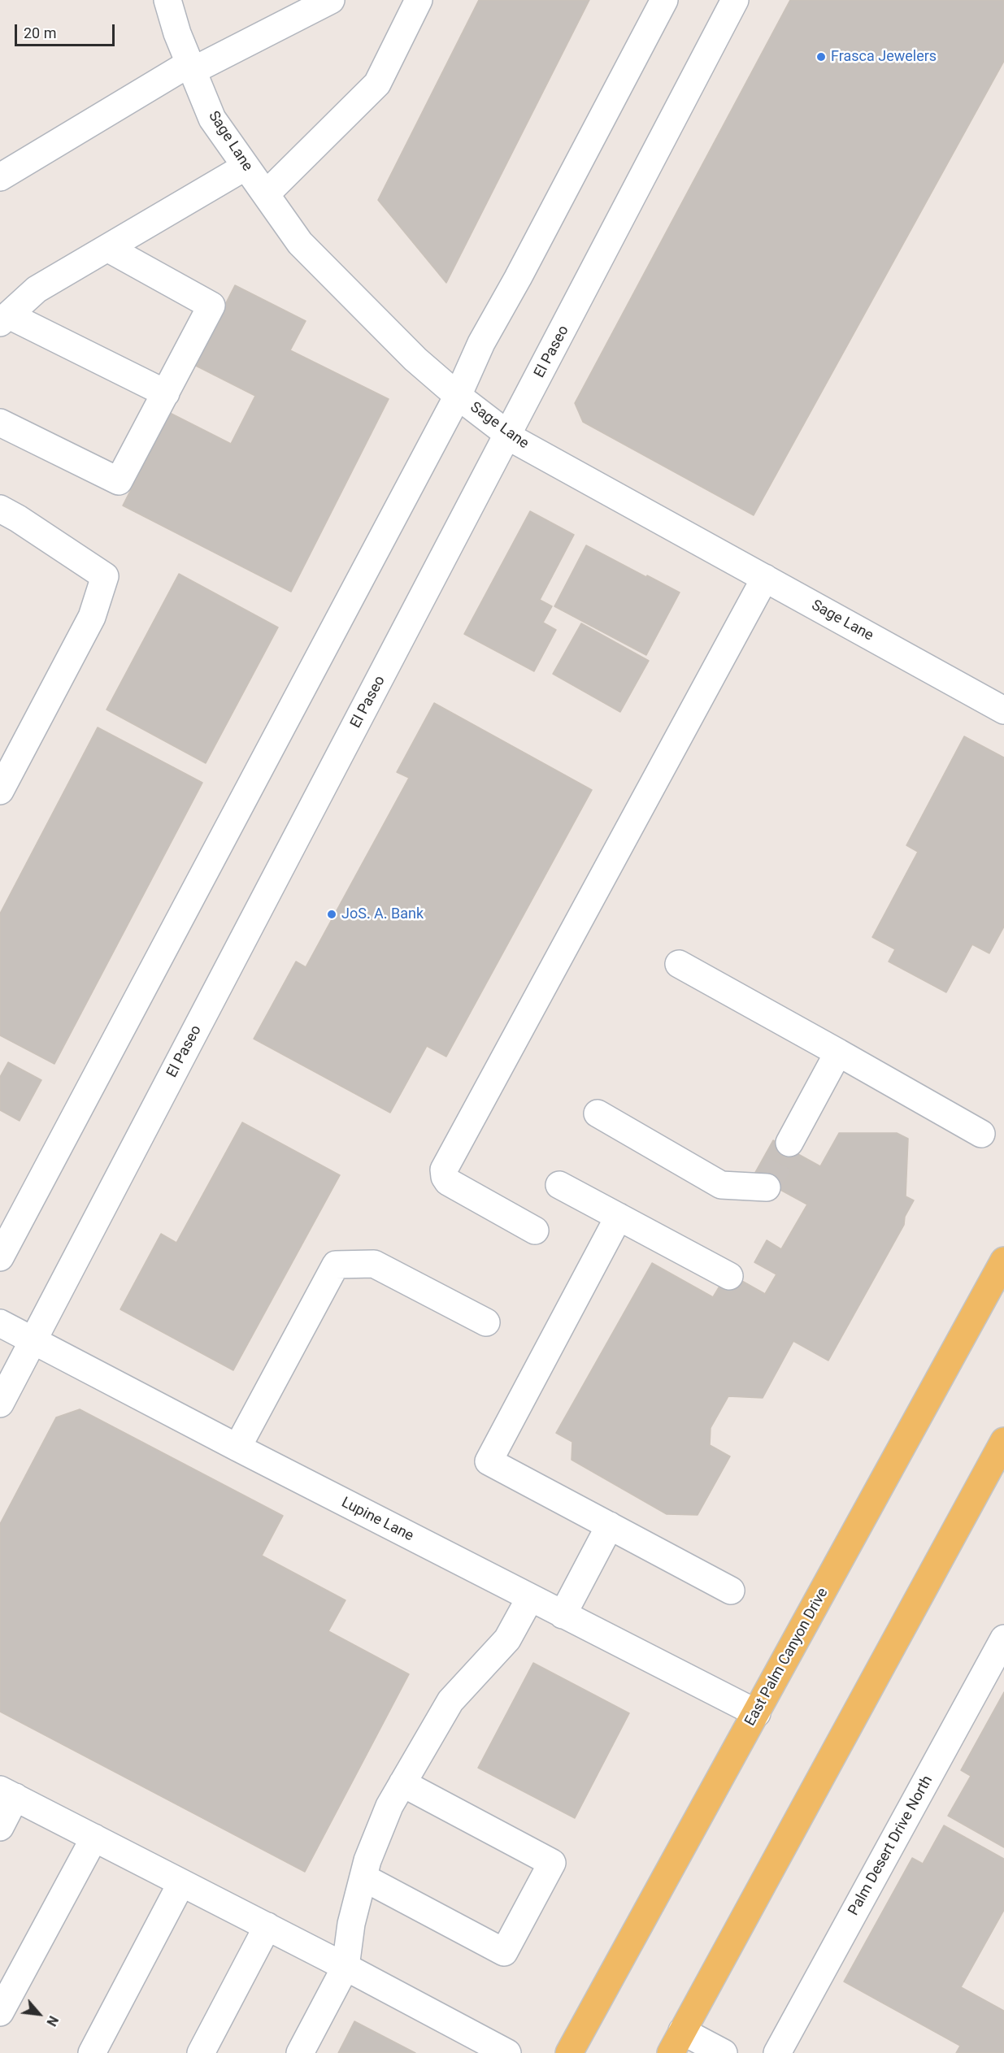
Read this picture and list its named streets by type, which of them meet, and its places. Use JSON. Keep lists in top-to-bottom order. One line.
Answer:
{"streets":{"main road":["East Palm Canyon Drive"],"street":["Sage Lane","El Paseo","Lupine Lane","Palm Desert Drive North"]},"crossings":[["Sage Lane","El Paseo"],["El Paseo","Lupine Lane"],["Lupine Lane","East Palm Canyon Drive"]],"places":["Frasca Jewelers","JoS. A. Bank"],"scale_bar":"20 m","north":"bottom right"}
